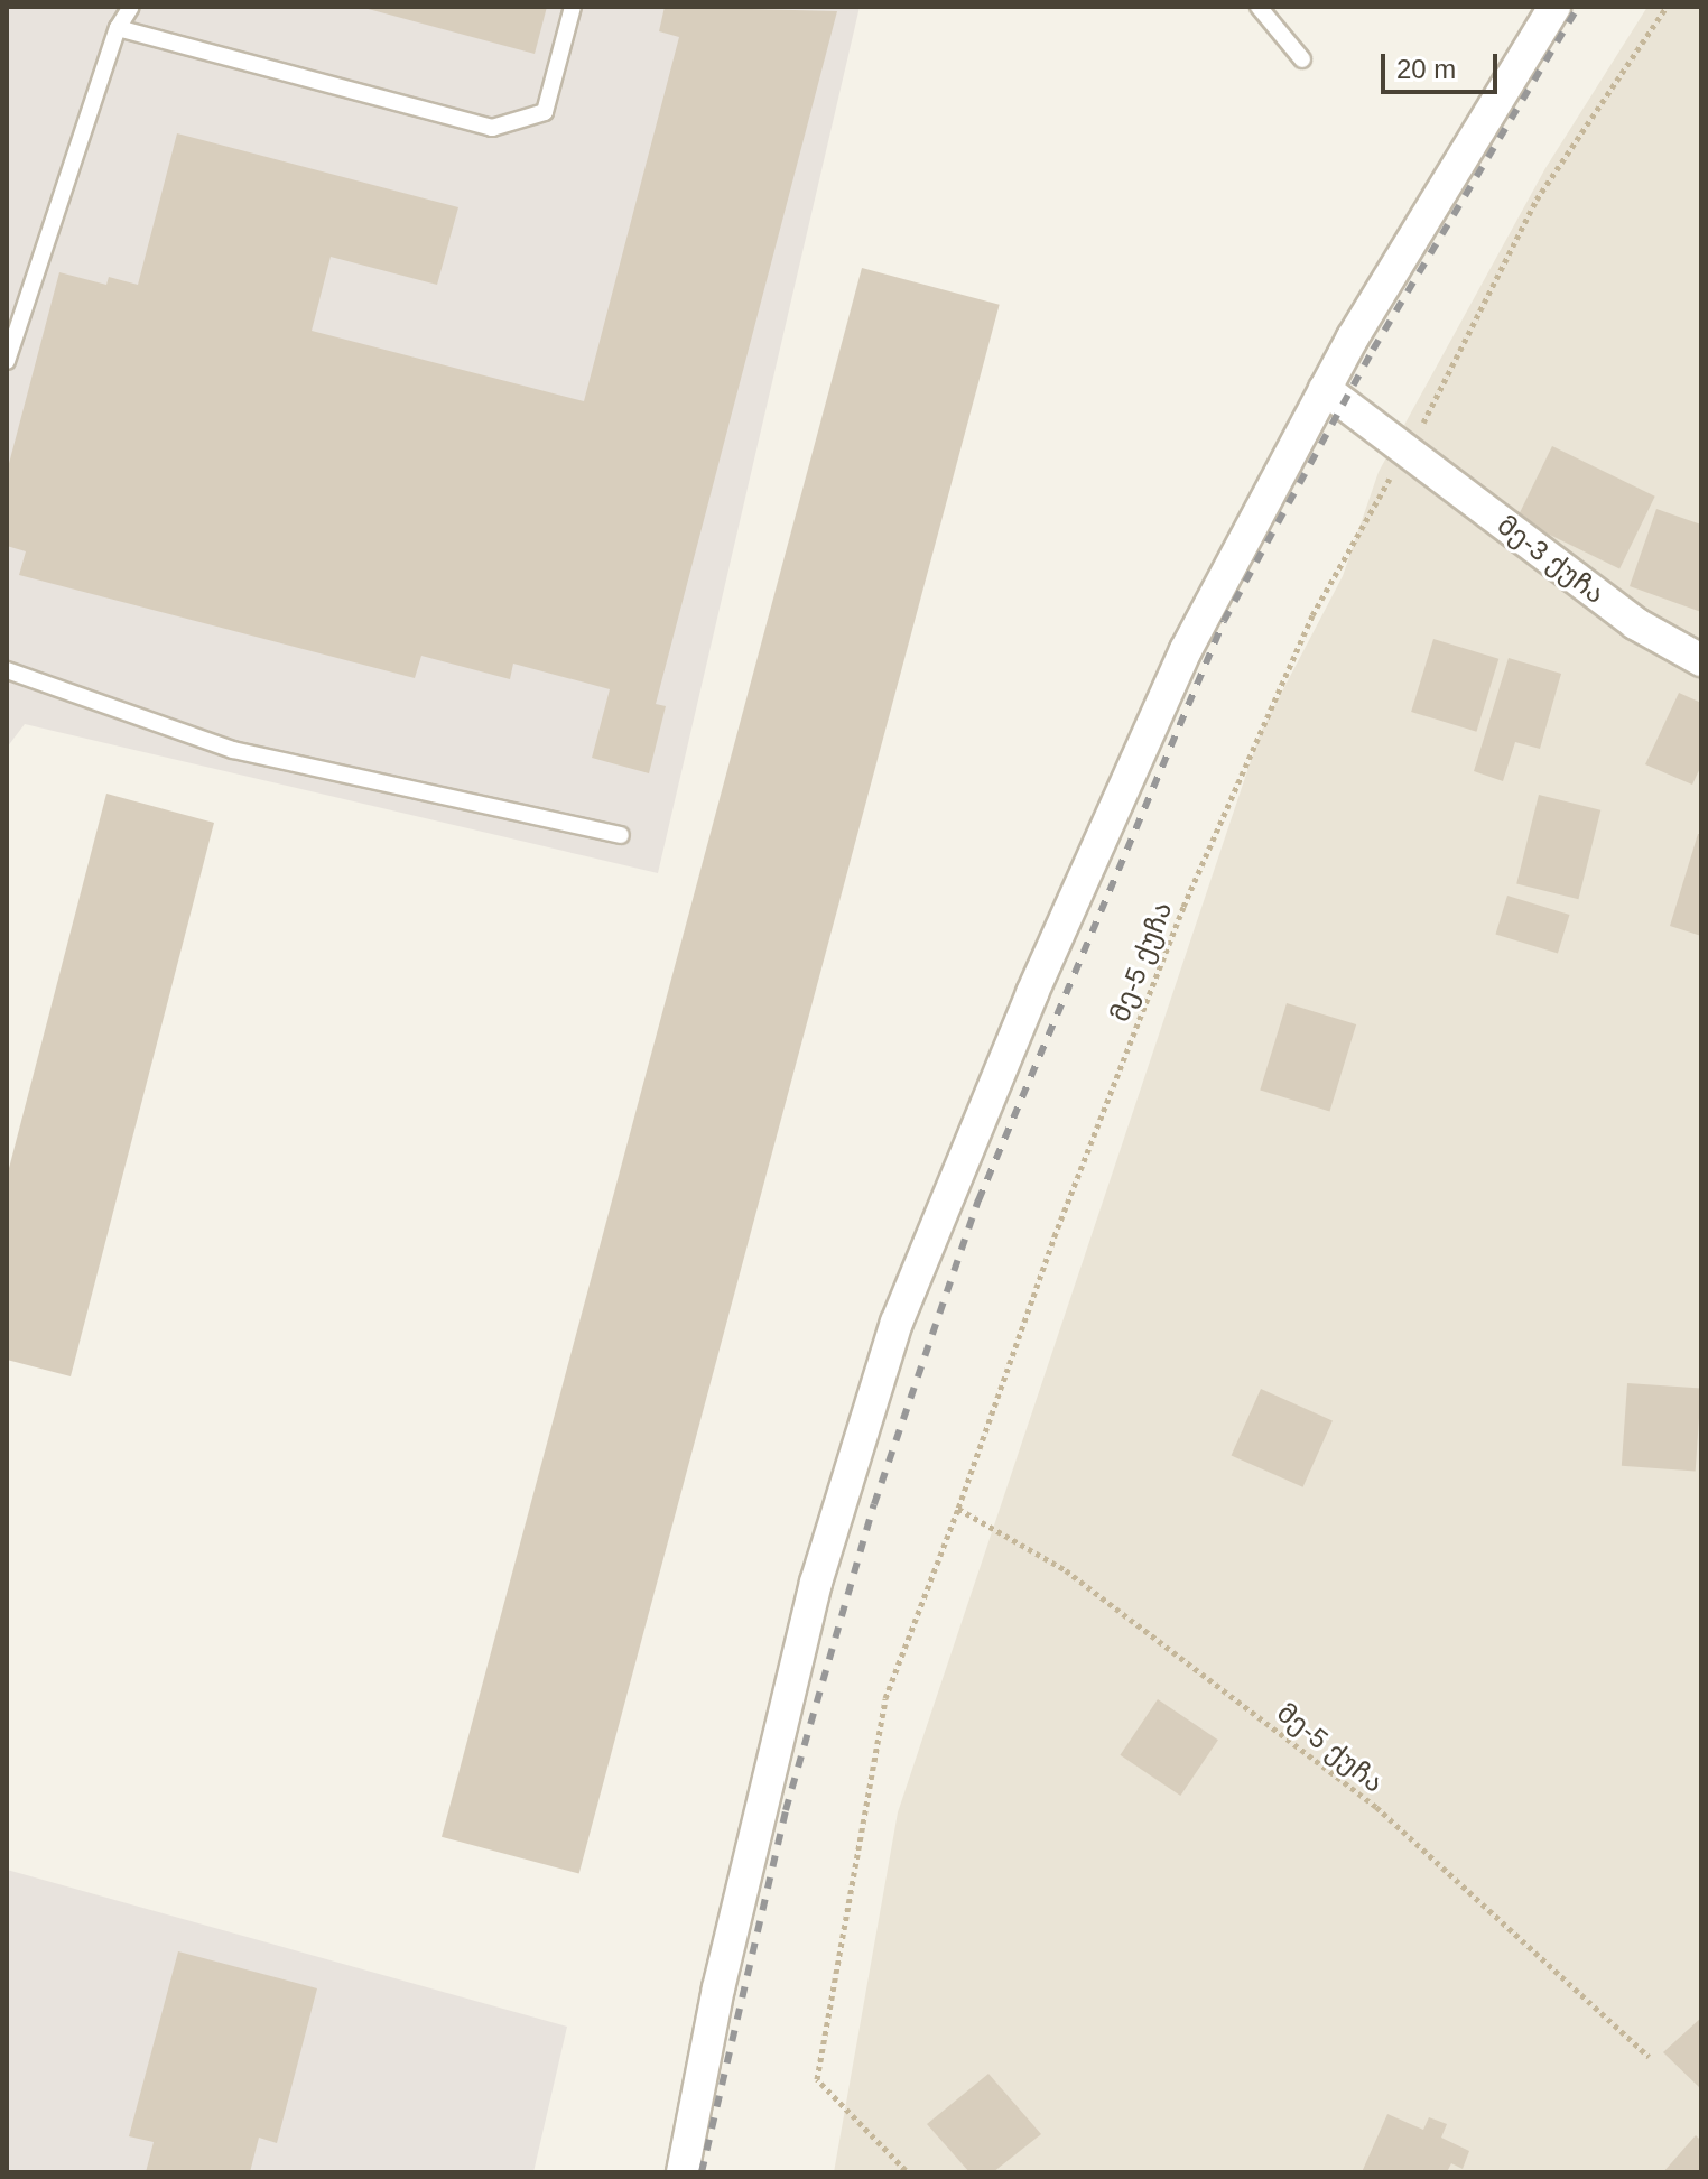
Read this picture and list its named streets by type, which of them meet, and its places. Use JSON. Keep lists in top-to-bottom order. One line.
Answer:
{"streets":{"street":["მე-3 ქუჩა"],"path":["მე-5 ქუჩა"]},"crossings":[["მე-3 ქუჩა","მე-5 ქუჩა"]],"scale_bar":"20 m"}
